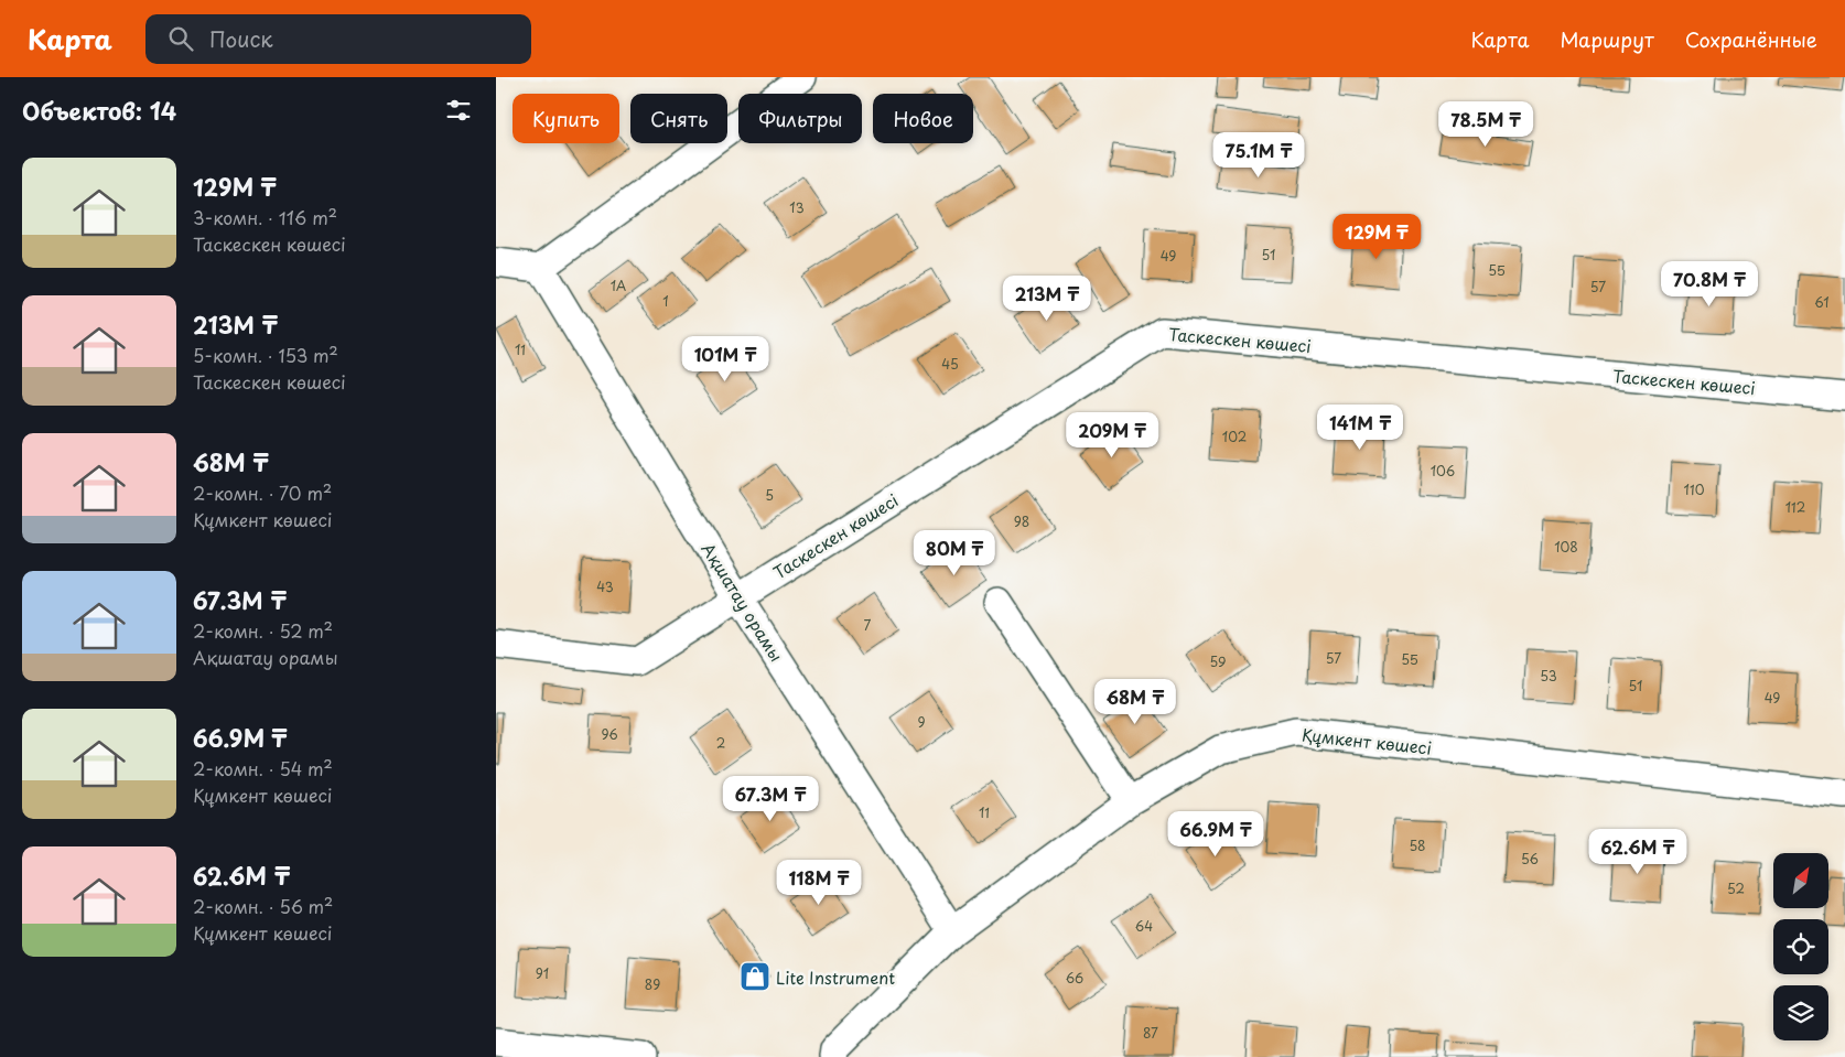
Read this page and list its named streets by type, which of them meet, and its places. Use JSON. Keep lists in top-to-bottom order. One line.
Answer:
{"streets":{"street":["Таскескен көшесі","Ақшатау орамы","Құмкент көшесі"]},"crossings":[["Таскескен көшесі","Ақшатау орамы"],["Ақшатау орамы","Құмкент көшесі"]],"places":{"shop":["Lite Instrument"]},"house_numbers":["13","51","49","55","1А","57","1","61","11","45","102","106","110","5","112","98","108","43","7","57","55","59","53","51","49","9","96","2","11","58","56","52","64","91","66","89","87"],"north":"top right","page":{"header":"Карта","search":"Поиск","nav":["Карта","Маршрут","Сохранённые"],"heading":"Объектов: 14","chip":["Купить","Снять","Фильтры","Новое"],"price":["78.5M ₸","75.1M ₸","129M ₸","70.8M ₸","213M ₸","101M ₸","141M ₸","209M ₸","80M ₸","68M ₸","67.3M ₸","66.9M ₸","62.6M ₸","118M ₸"],"list":[{"name":"129M ₸","note":"3-комн. · 116 m² · Таскескен көшесі"},{"name":"213M ₸","note":"5-комн. · 153 m² · Таскескен көшесі"},{"name":"68M ₸","note":"2-комн. · 70 m² · Құмкент көшесі"},{"name":"67.3M ₸","note":"2-комн. · 52 m² · Ақшатау орамы"},{"name":"66.9M ₸","note":"2-комн. · 54 m² · Құмкент көшесі"},{"name":"62.6M ₸","note":"2-комн. · 56 m² · Құмкент көшесі"}]}}
